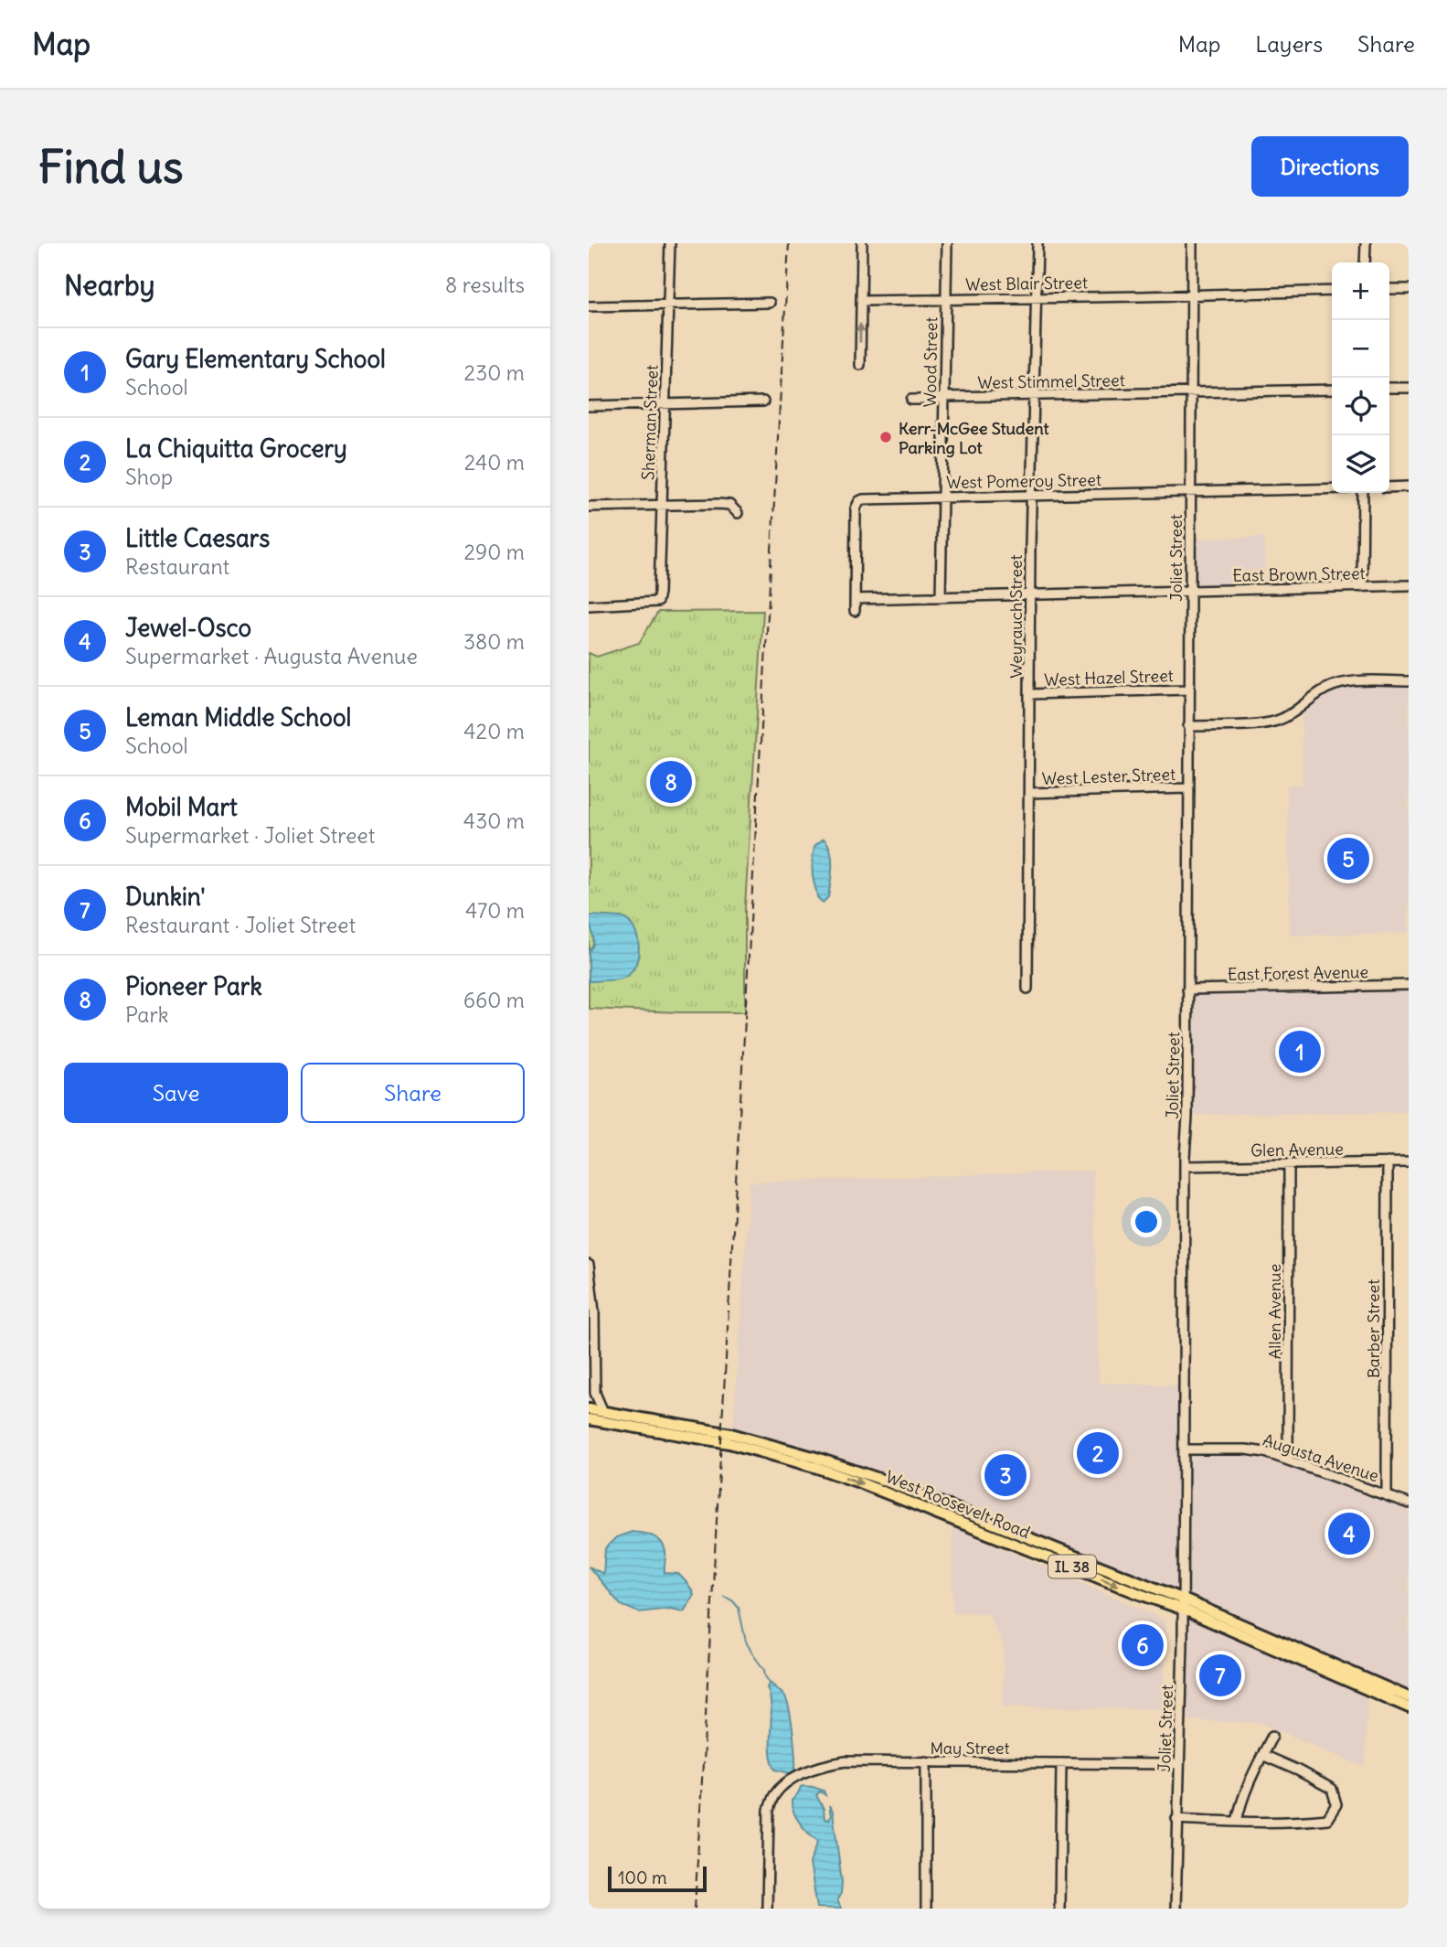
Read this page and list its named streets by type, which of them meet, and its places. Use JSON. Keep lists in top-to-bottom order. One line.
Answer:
{"streets":{"main road":["West Roosevelt Road","IL 38"],"street":["West Blair Street","Wood Street","West Stimmel Street","Sherman Street","West Pomeroy Street","Joliet Street","East Brown Street","Weyrauch Street","West Hazel Street","West Lester Street","East Forest Avenue","Glen Avenue","Allen Avenue","Barber Street","Augusta Avenue","May Street"]},"crossings":[["West Blair Street","Wood Street"],["West Blair Street","Joliet Street"],["West Blair Street","Weyrauch Street"],["Wood Street","West Stimmel Street"],["Wood Street","West Pomeroy Street"],["Wood Street","East Brown Street"],["West Stimmel Street","Joliet Street"],["West Stimmel Street","Weyrauch Street"],["West Pomeroy Street","Joliet Street"],["West Pomeroy Street","East Brown Street"],["West Pomeroy Street","Weyrauch Street"],["Joliet Street","East Brown Street"],["Joliet Street","West Hazel Street"],["Joliet Street","West Lester Street"],["Joliet Street","East Forest Avenue"],["Joliet Street","Glen Avenue"],["Joliet Street","Augusta Avenue"],["Joliet Street","West Roosevelt Road"],["Joliet Street","May Street"],["East Brown Street","Weyrauch Street"],["Weyrauch Street","West Hazel Street"],["Weyrauch Street","West Lester Street"],["Glen Avenue","Allen Avenue"],["Glen Avenue","Barber Street"],["Allen Avenue","Augusta Avenue"],["Barber Street","Augusta Avenue"]],"places":["Kerr-McGee Student Parking Lot"],"scale_bar":"100 m","page":{"header":"Map","nav":["Map","Layers","Share"],"buttons":["Directions",["Save","Share"]],"title":"Find us","heading":["Nearby","8 results"],"map_buttons":["+","−"],"list":[{"mark":"1","name":"Gary Elementary School","note":"School","value":"230 m"},{"mark":"2","name":"La Chiquitta Grocery","note":"Shop","value":"240 m"},{"mark":"3","name":"Little Caesars","note":"Restaurant","value":"290 m"},{"mark":"4","name":"Jewel-Osco","note":"Supermarket · Augusta Avenue","value":"380 m"},{"mark":"5","name":"Leman Middle School","note":"School","value":"420 m"},{"mark":"6","name":"Mobil Mart","note":"Supermarket · Joliet Street","value":"430 m"},{"mark":"7","name":"Dunkin'","note":"Restaurant · Joliet Street","value":"470 m"},{"mark":"8","name":"Pioneer Park","note":"Park","value":"660 m"}],"pins":["8","5","1","2","3","4","6","7"],"scale":"100 m"}}
